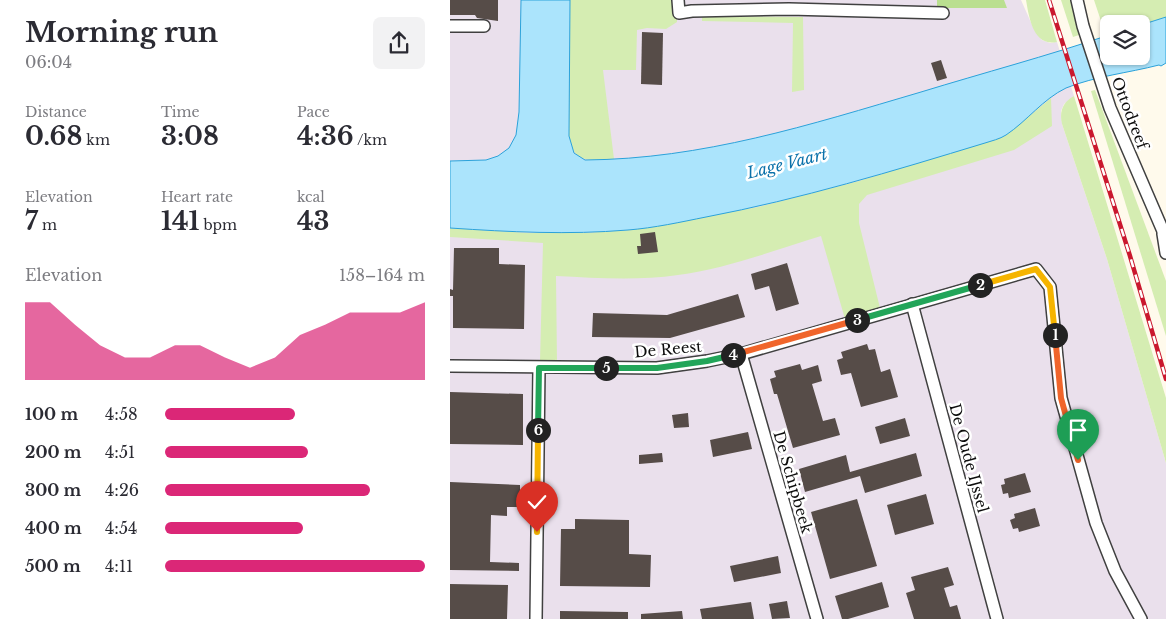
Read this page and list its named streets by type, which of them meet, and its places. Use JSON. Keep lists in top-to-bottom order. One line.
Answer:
{"streets":{"street":["Ottodreef","De Reest","De Oude IJssel","De Schipbeek"]},"crossings":[["De Reest","De Oude IJssel"],["De Reest","De Schipbeek"]],"water":["Lage Vaart"],"page":{"heading":["Morning run","06:04"],"stats":[["Distance","0.68 km"],["Time","3:08"],["Pace","4:36 /km"],["Elevation","7 m"],["Heart rate","141 bpm"],["kcal","43"]],"chart":["Elevation","158–164 m"],"pins":["2","3","1","4","5","6"],"list":[{"name":"100 m","note":"4:58"},{"name":"200 m","note":"4:51"},{"name":"300 m","note":"4:26"},{"name":"400 m","note":"4:54"},{"name":"500 m","note":"4:11"}]}}
